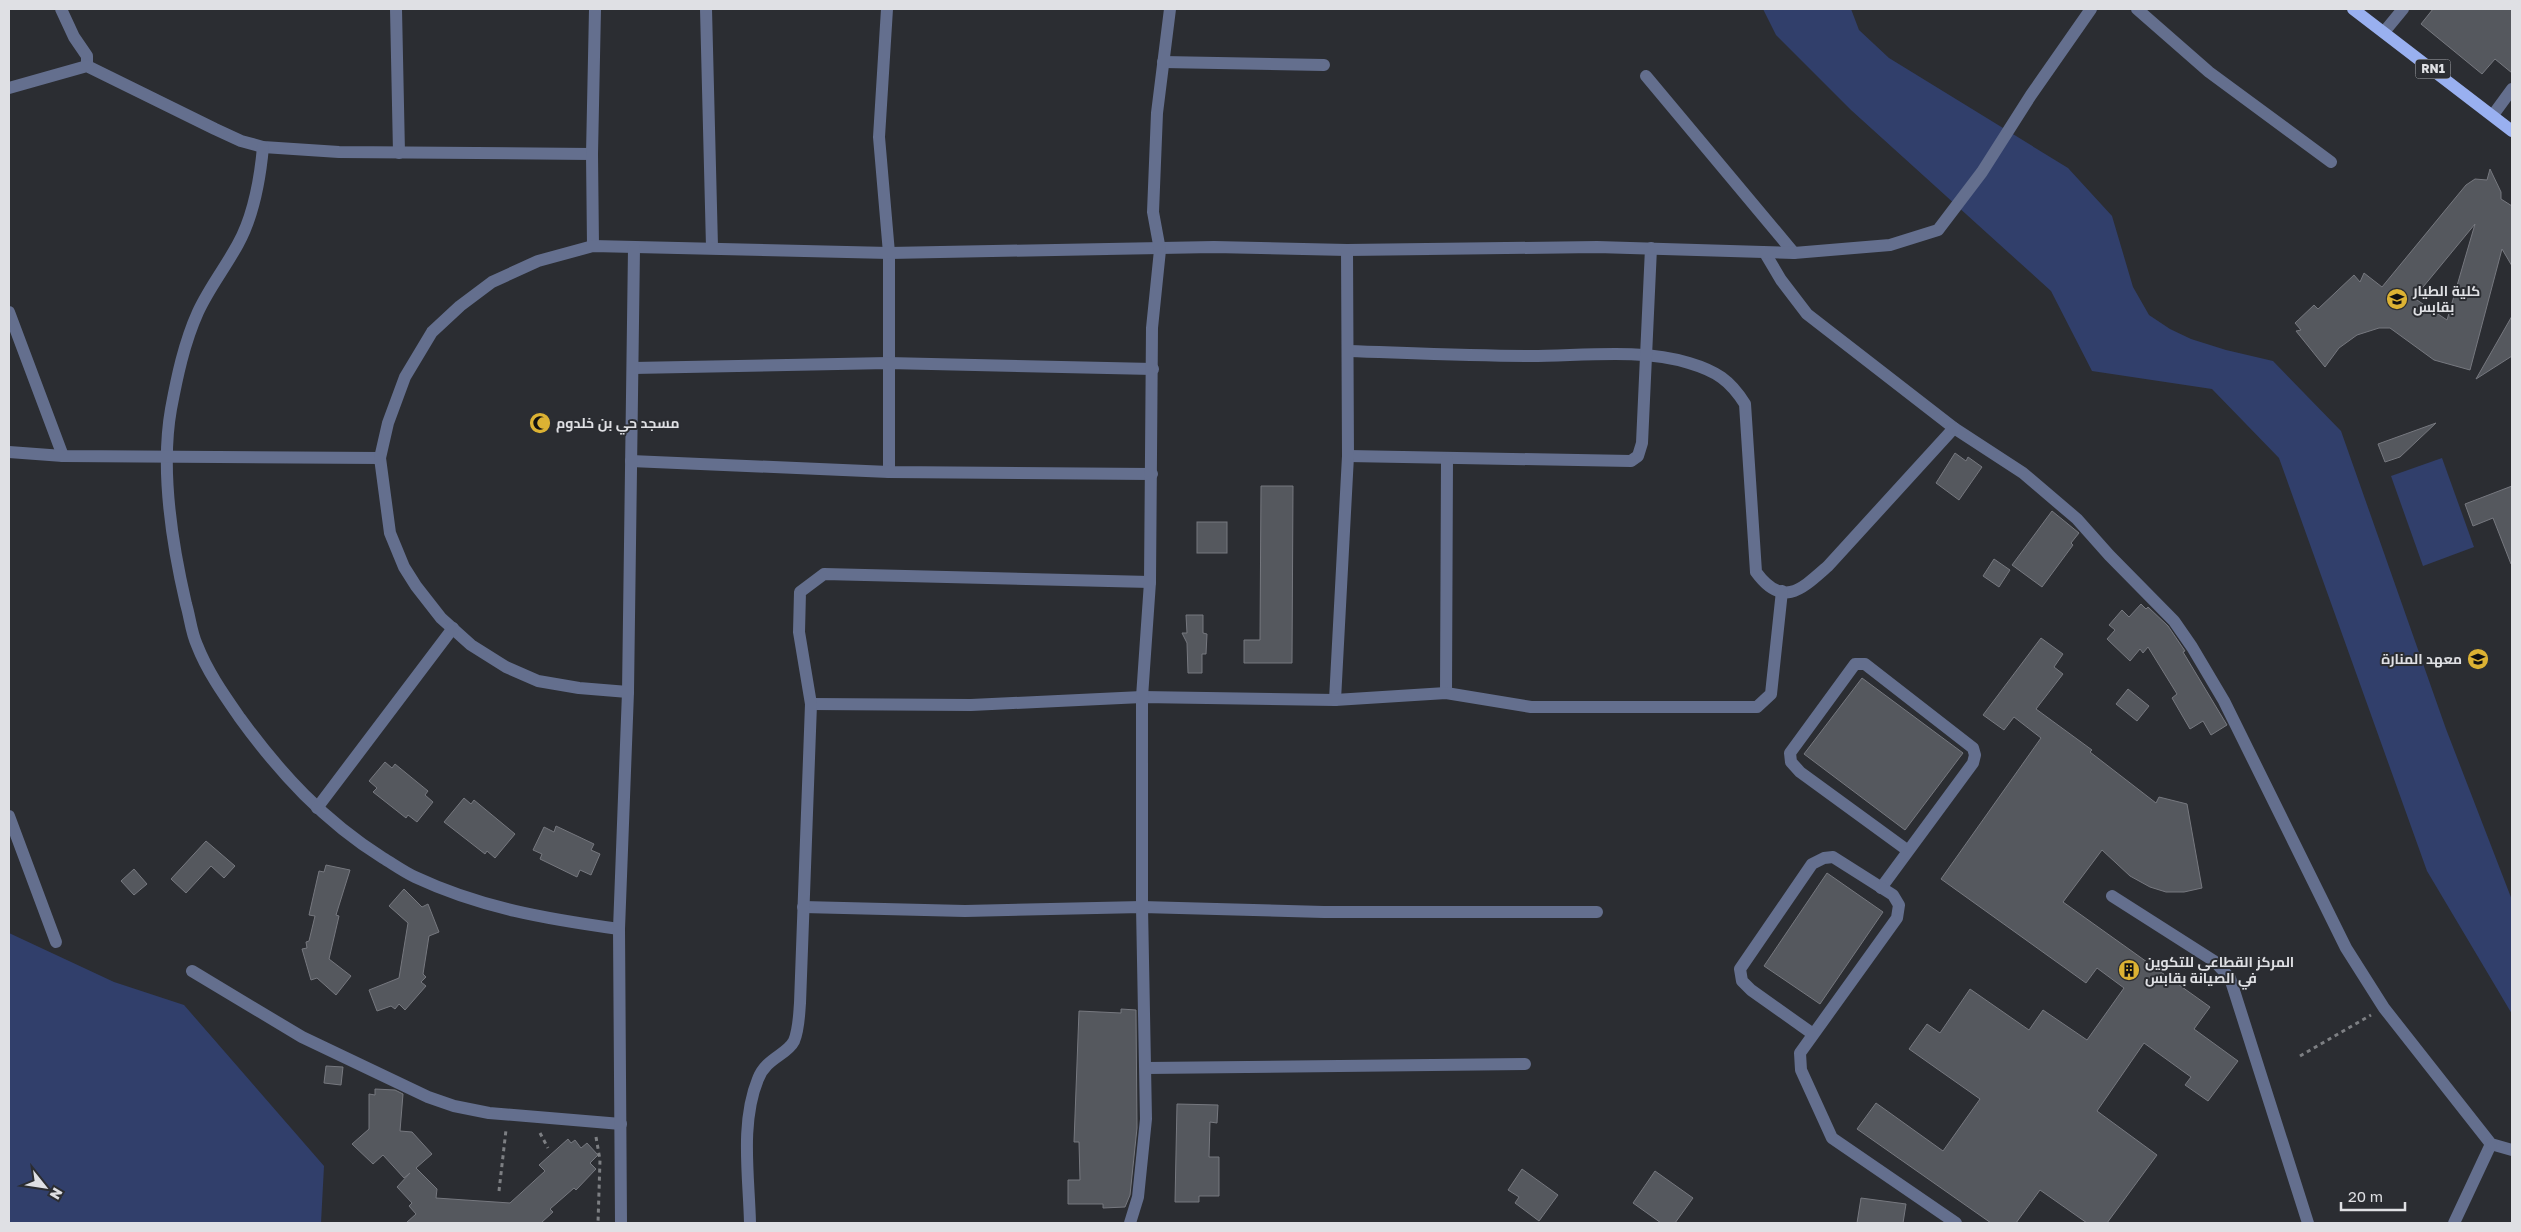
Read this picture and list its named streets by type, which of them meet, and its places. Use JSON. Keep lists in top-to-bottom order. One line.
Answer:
{"streets":{"main road":["RN1"]},"places":{"school or university":["كلية الطيار بقابس","معهد المنارة"],"mosque":["مسجد حي بن خلدوم"],"building":["المركز القطاعى للتكوين في الصيانة بقابس"]},"scale_bar":"20 m","north":"bottom right"}
